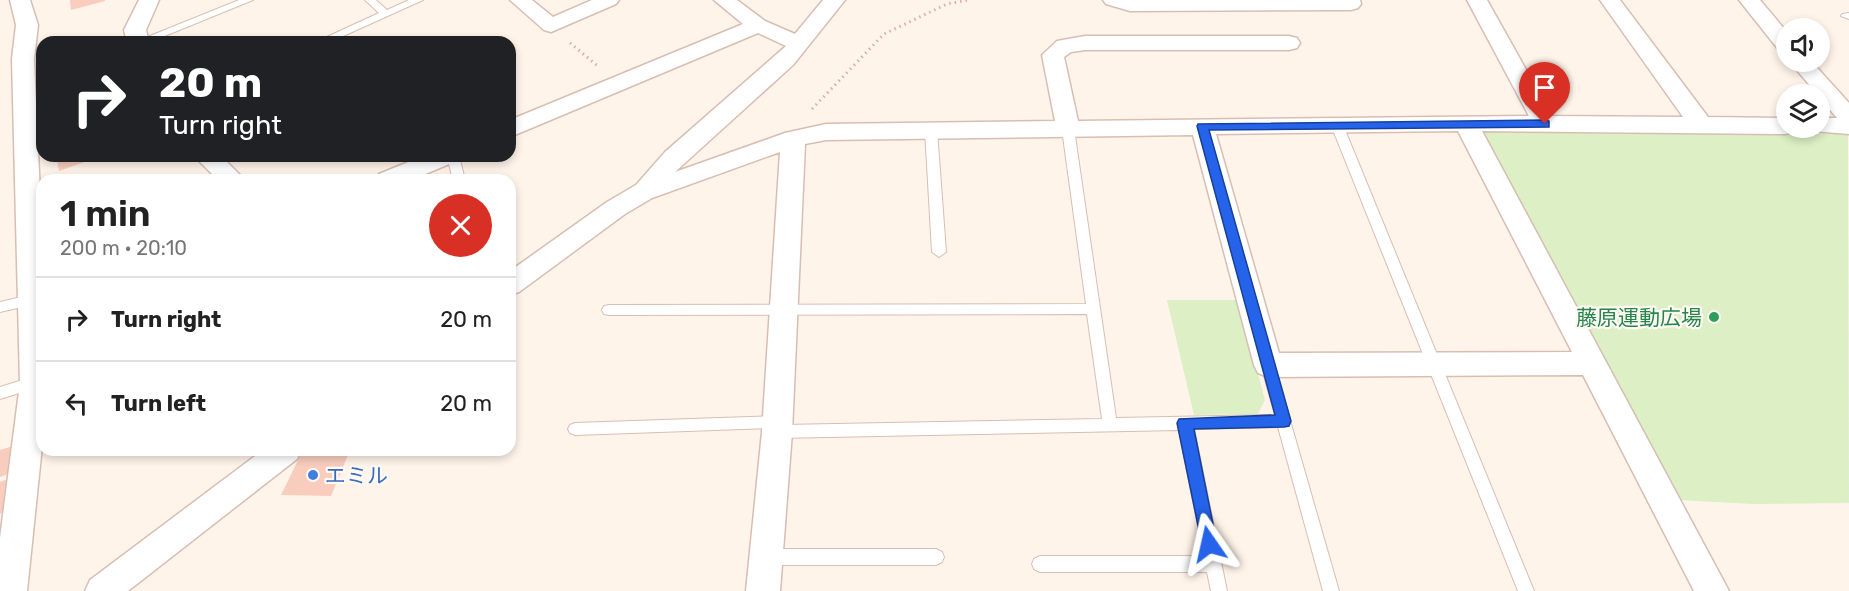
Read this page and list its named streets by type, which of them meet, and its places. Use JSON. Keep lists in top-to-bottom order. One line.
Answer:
{"places":["藤原運動広場","エミル"],"page":{"turn":["20 m","Turn right"],"heading":["1 min","200 m · 20:10"],"list":[{"name":"Turn right","value":"20 m"},{"name":"Turn left","value":"20 m"}]}}
